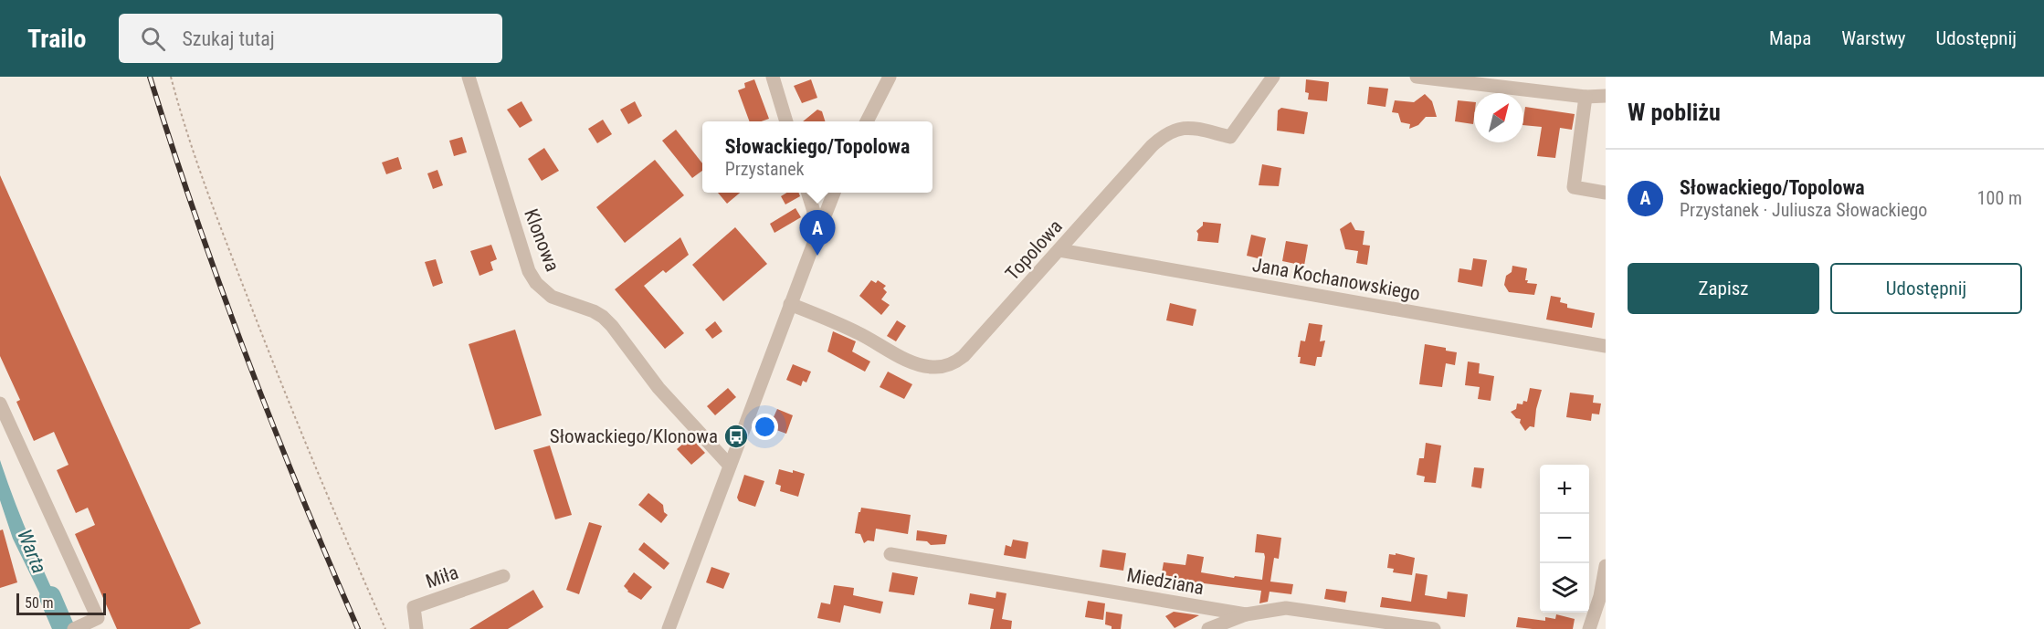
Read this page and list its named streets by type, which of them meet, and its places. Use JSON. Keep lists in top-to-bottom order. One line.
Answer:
{"streets":{"street":["Klonowa","Topolowa","Jana Kochanowskiego","Miła","Miedziana"]},"crossings":[["Topolowa","Jana Kochanowskiego"]],"water":["Warta"],"places":{"bus stop":["Słowackiego/Klonowa"]},"scale_bar":"50 m","north":"top right","page":{"header":"Trailo","search":"Szukaj tutaj","nav":["Mapa","Warstwy","Udostępnij"],"heading":"W pobliżu","popup":["Słowackiego/Topolowa","Przystanek"],"list":[{"mark":"A","name":"Słowackiego/Topolowa","note":"Przystanek · Juliusza Słowackiego","value":"100 m"}],"pins":"A","buttons":["Zapisz","Udostępnij"],"map_buttons":["+","−"],"scale":"50 m"}}
